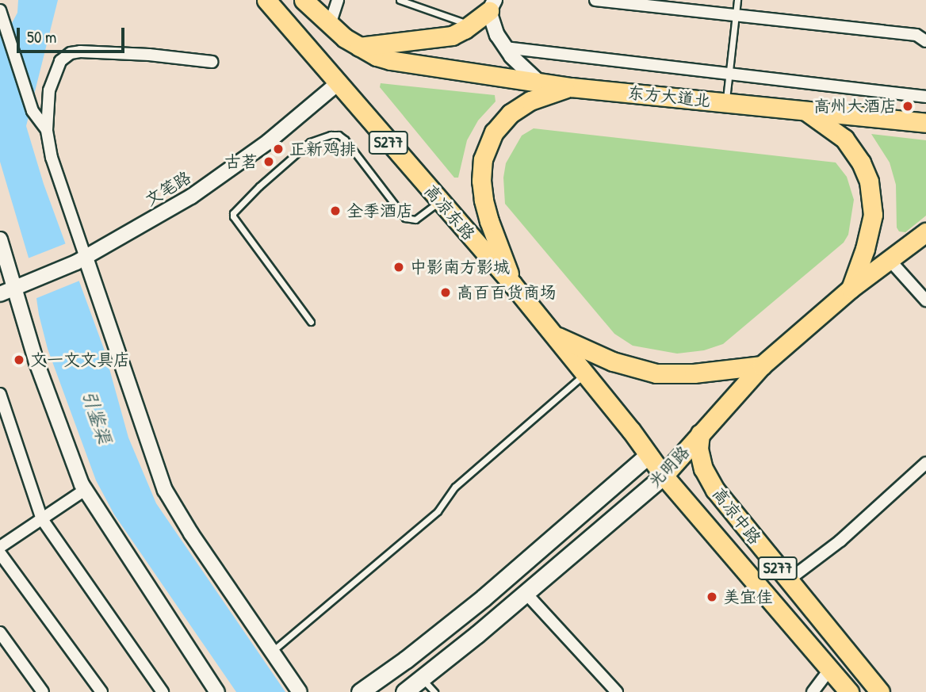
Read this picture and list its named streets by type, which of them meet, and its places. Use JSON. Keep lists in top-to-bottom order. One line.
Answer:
{"streets":{"main road":["东方大道北","S277","高凉东路","光明路","高凉中路"],"street":["文笔路"]},"crossings":[["东方大道北","S277"],["S277","高凉东路"],["S277","光明路"],["文笔路","高凉东路"],["高凉东路","光明路"],["高凉东路","高凉中路"],["光明路","高凉中路"]],"water":["引鉴渠"],"places":["高州大酒店","正新鸡排","古茗","全季酒店","中影南方影城","高百百货商场","文一文文具店","美宜佳"],"scale_bar":"50 m"}
